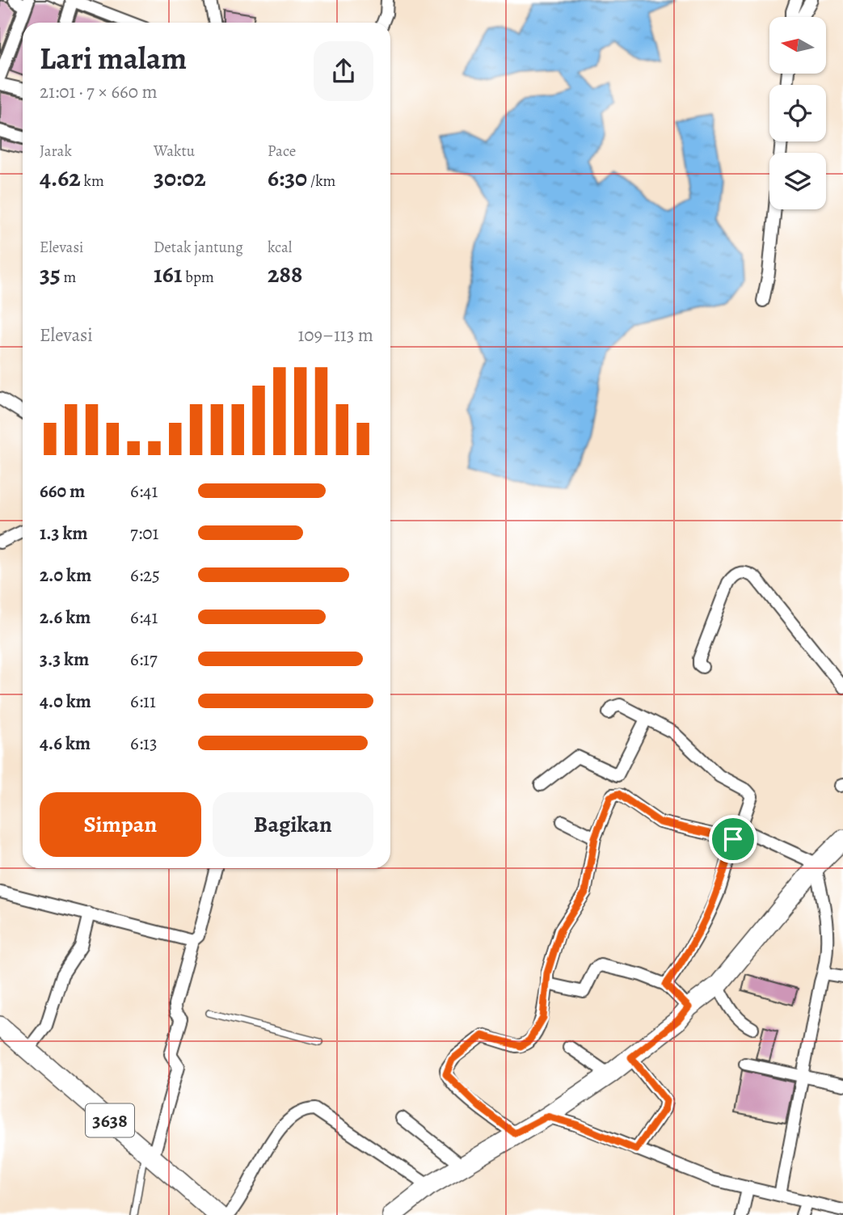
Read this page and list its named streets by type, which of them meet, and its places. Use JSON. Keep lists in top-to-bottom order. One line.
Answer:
{"streets":{"main road":["3638"]},"north":"left","page":{"heading":["Lari malam","21:01 · 7 × 660 m"],"stats":[["Jarak","4.62 km"],["Waktu","30:02"],["Pace","6:30 /km"],["Elevasi","35 m"],["Detak jantung","161 bpm"],["kcal","288"]],"chart":["Elevasi","109–113 m"],"list":[{"name":"660 m","note":"6:41"},{"name":"1.3 km","note":"7:01"},{"name":"2.0 km","note":"6:25"},{"name":"2.6 km","note":"6:41"},{"name":"3.3 km","note":"6:17"},{"name":"4.0 km","note":"6:11"},{"name":"4.6 km","note":"6:13"}],"buttons":["Simpan","Bagikan"]}}
